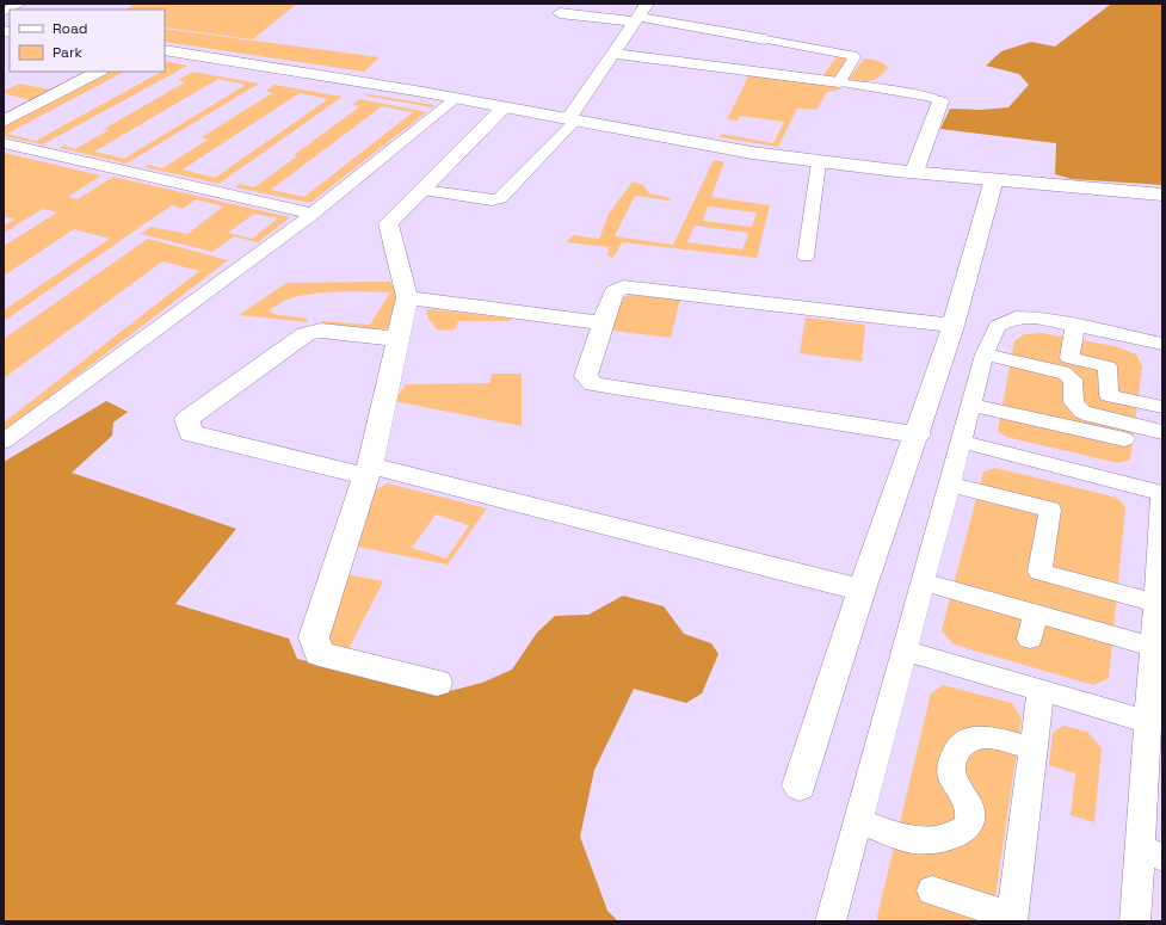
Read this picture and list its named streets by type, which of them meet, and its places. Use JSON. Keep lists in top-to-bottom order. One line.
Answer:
{"legend":["Road","Park"]}
